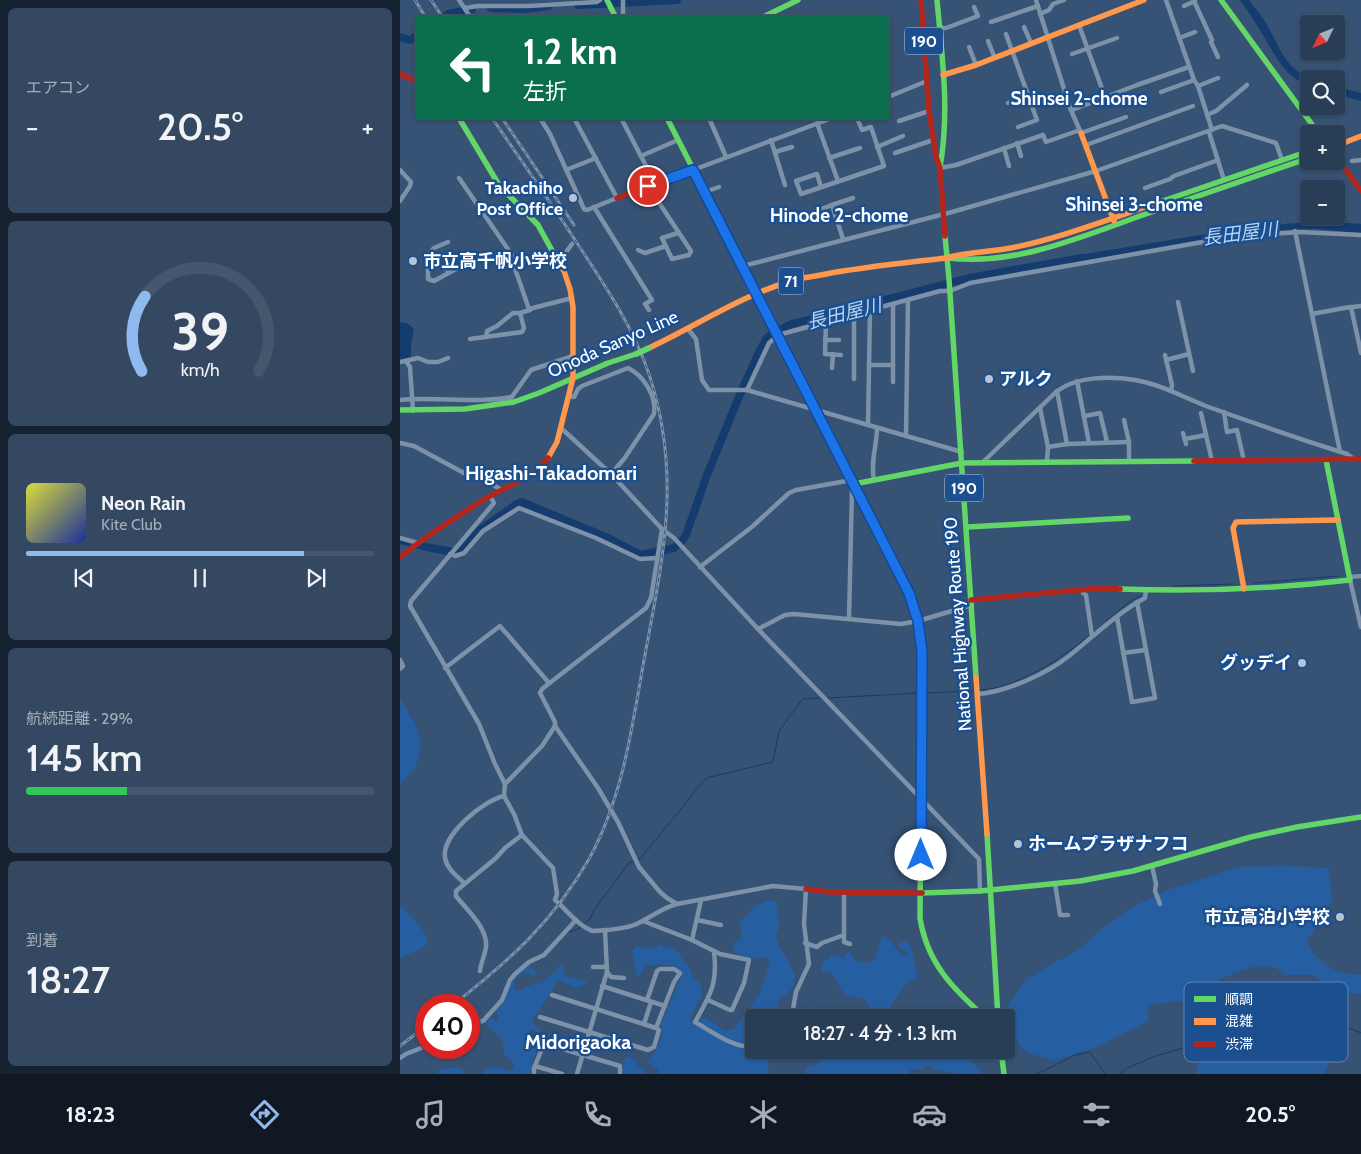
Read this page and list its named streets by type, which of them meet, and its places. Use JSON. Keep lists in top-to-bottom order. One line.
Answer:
{"streets":{"main road":["190","71","Onoda Sanyo Line","National Highway Route 190"]},"crossings":[["Onoda Sanyo Line","National Highway Route 190"]],"districts":["Shinsei 2-chome","Shinsei 3-chome","Hinode 2-chome","Higashi-Takadomari","Midorigaoka"],"water":["長田屋川"],"places":["Takachiho Post Office","市立高千帆小学校","アルク","グッデイ","ホームプラザナフコ","市立高泊小学校"],"legend":["順調","混雑","渋滞"],"north":"bottom left","page":{"tile":["エアコン",["航続距離 · 29%","145 km"],["到着","18:27"]],"map_buttons":["+","−"],"turn":["1.2 km","左折"],"heat":["−","20.5°","+"],"song":["Neon Rain","Kite Club"],"limit":"40","trip":"18:27 · 4 分 · 1.3 km","tabs":["18:23","20.5°"],"gauge":["39","km/h"]}}
